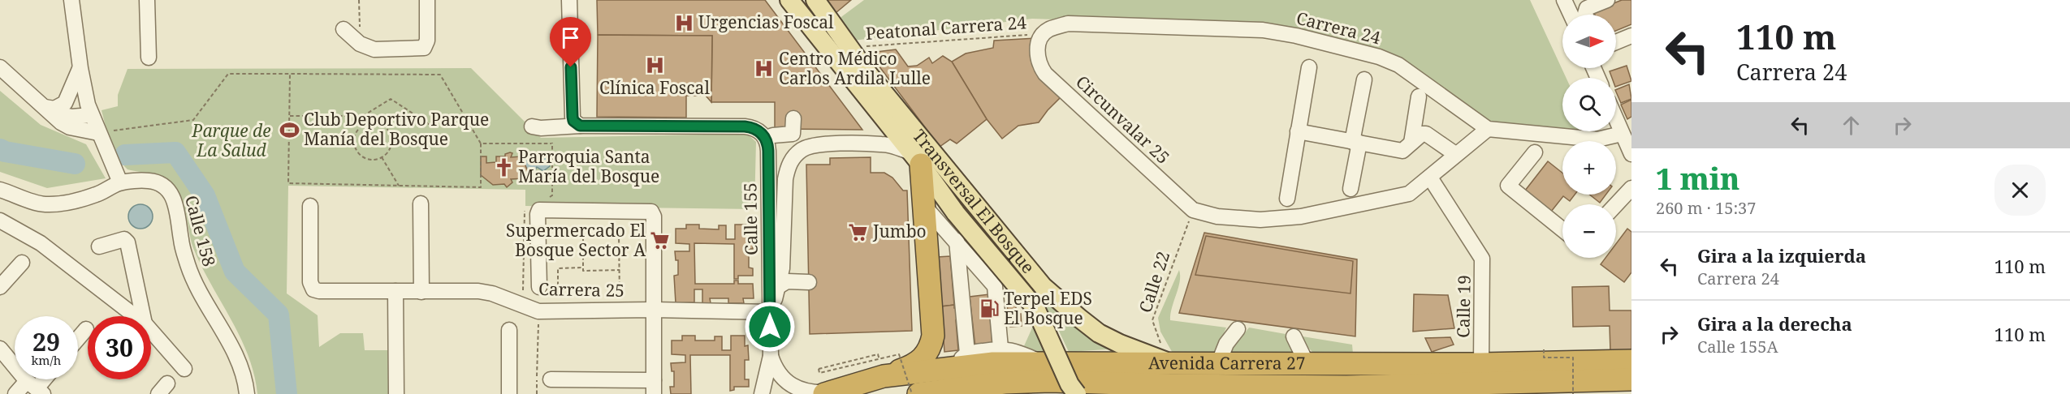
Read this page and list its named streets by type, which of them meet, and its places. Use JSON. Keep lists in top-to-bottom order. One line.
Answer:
{"streets":{"highway":["Avenida Carrera 27"],"main road":["Transversal El Bosque"],"street":["Carrera 24","Circunvalar 25","Calle 155","Calle 158","Carrera 25","Calle 19"],"path":["Peatonal Carrera 24","Calle 22"]},"crossings":[["Peatonal Carrera 24","Carrera 24"],["Peatonal Carrera 24","Circunvalar 25"],["Peatonal Carrera 24","Transversal El Bosque"],["Carrera 24","Circunvalar 25"],["Circunvalar 25","Calle 22"],["Transversal El Bosque","Calle 155"],["Transversal El Bosque","Calle 22"],["Transversal El Bosque","Avenida Carrera 27"],["Calle 155","Carrera 25"],["Calle 155","Avenida Carrera 27"],["Calle 22","Avenida Carrera 27"],["Calle 19","Avenida Carrera 27"]],"parks":["Parque de La Salud"],"places":{"hospital":["Urgencias Foscal","Clínica Foscal","Centro Médico Carlos Ardila Lulle"],"sports":["Club Deportivo Parque Manía del Bosque"],"church":["Parroquia Santa María del Bosque"],"supermarket":["Jumbo","Supermercado El Bosque Sector A"],"fuel station":["Terpel EDS El Bosque"]},"north":"right","page":{"turn":["110 m","Carrera 24"],"map_buttons":["+","−"],"heading":["1 min","260 m · 15:37"],"list":[{"name":"Gira a la izquierda","note":"Carrera 24","value":"110 m"},{"name":"Gira a la derecha","note":"Calle 155A","value":"110 m"}],"speed":"29 km/h","limit":"30"}}
